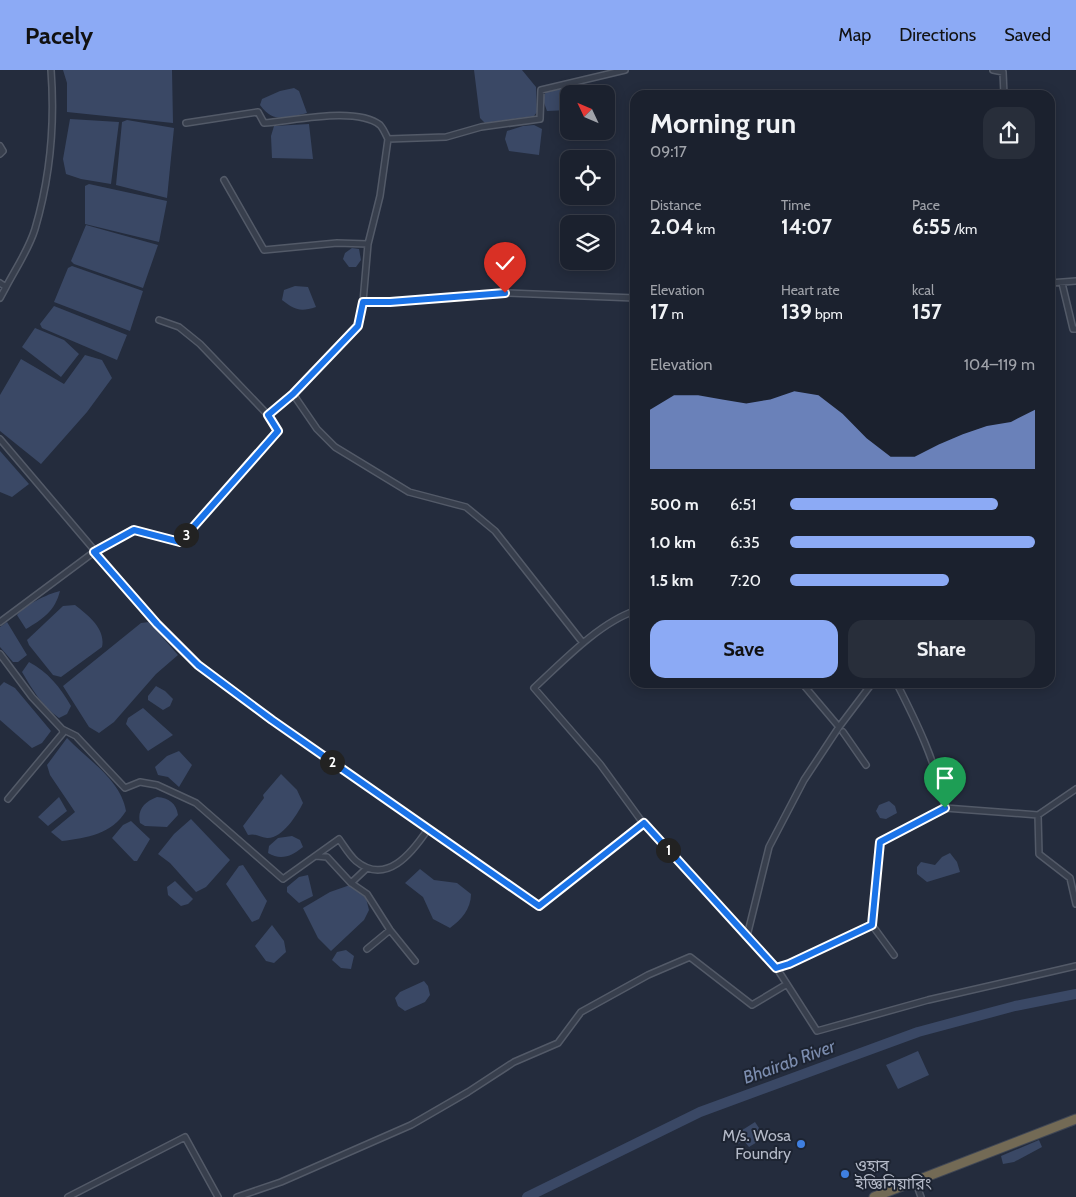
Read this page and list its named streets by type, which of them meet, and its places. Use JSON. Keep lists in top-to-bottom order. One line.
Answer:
{"water":["Bhairab River"],"places":["M/s. Wosa Foundry","ওহাব ইজ্ঞিনিয়ারিং"],"north":"top left","page":{"header":"Pacely","nav":["Map","Directions","Saved"],"heading":["Morning run","09:17"],"stats":[["Distance","2.04 km"],["Time","14:07"],["Pace","6:55 /km"],["Elevation","17 m"],["Heart rate","139 bpm"],["kcal","157"]],"chart":["Elevation","104–119 m"],"list":[{"name":"500 m","note":"6:51"},{"name":"1.0 km","note":"6:35"},{"name":"1.5 km","note":"7:20"}],"pins":["3","2","1"],"buttons":["Save","Share"]}}
